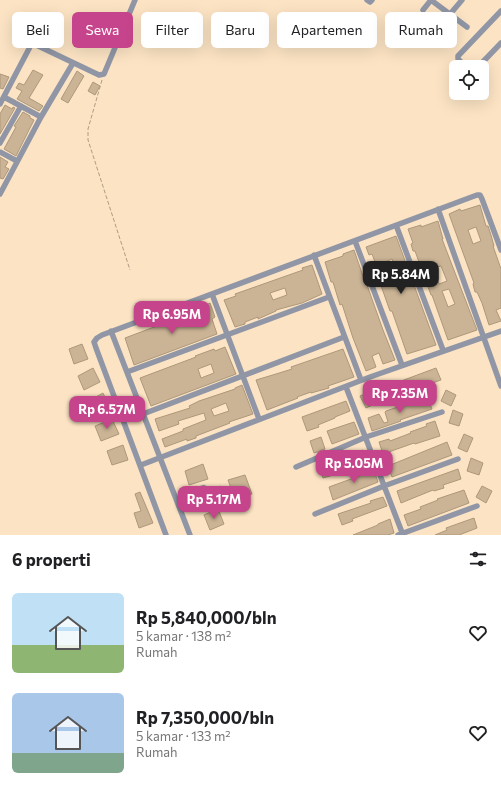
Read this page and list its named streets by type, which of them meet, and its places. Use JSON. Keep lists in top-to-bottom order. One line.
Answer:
{"page":{"chip":["Beli","Sewa","Filter","Baru","Apartemen","Rumah"],"price":["Rp 5.84M","Rp 6.95M","Rp 7.35M","Rp 6.57M","Rp 5.05M","Rp 5.17M"],"heading":"6 properti","list":[{"name":"Rp 5,840,000/bln","note":"5 kamar · 138 m² · Rumah"},{"name":"Rp 7,350,000/bln","note":"5 kamar · 133 m² · Rumah"}]}}
